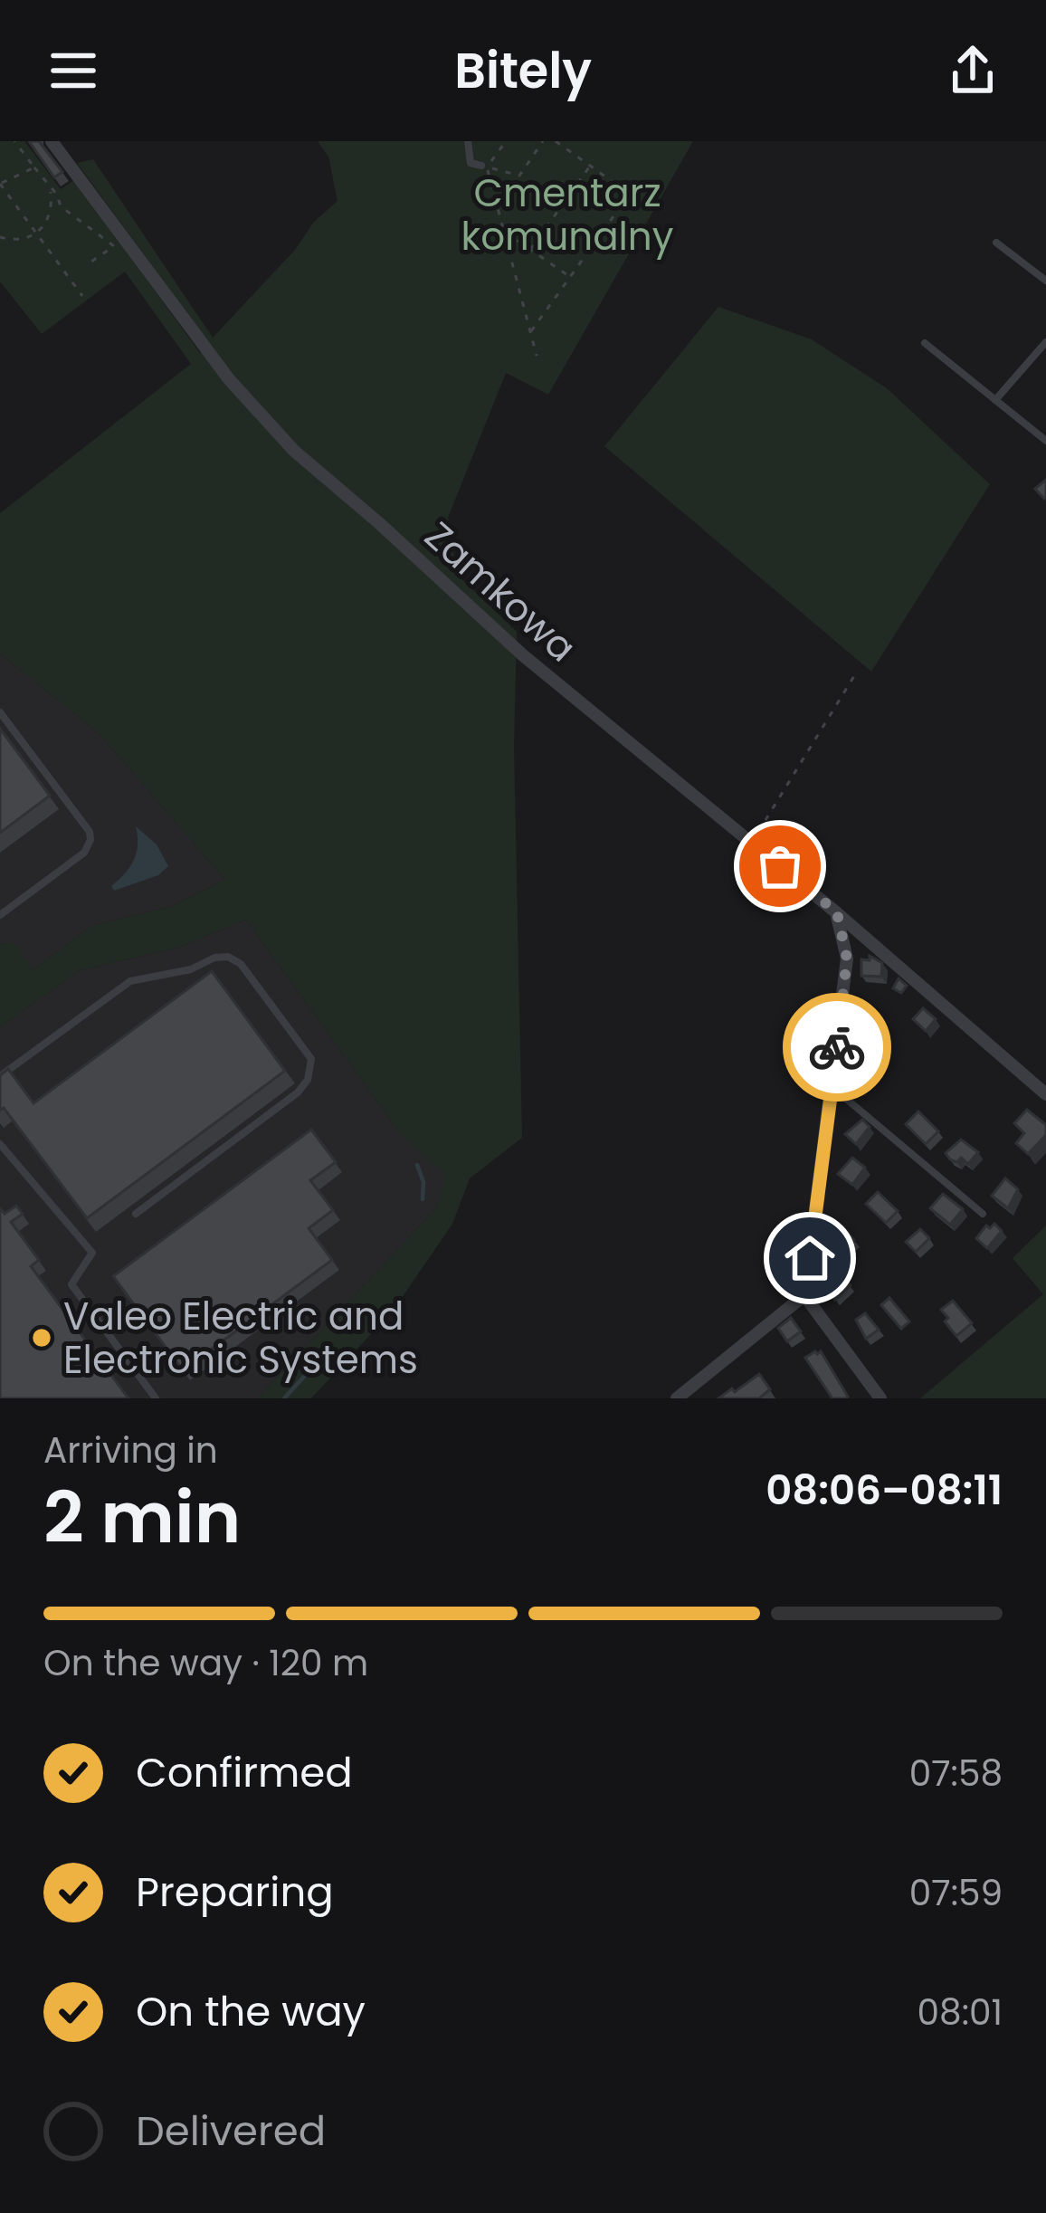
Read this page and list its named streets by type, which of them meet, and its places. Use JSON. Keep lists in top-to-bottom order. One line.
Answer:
{"streets":{"street":["Zamkowa"]},"parks":["Cmentarz komunalny"],"places":["Valeo Electric and Electronic Systems"],"page":{"header":"Bitely","heading":["2 min","Arriving in","08:06–08:11"],"bar":"On the way · 120 m","list":[["Confirmed","07:58"],["Preparing","07:59"],["On the way","08:01"],"Delivered"]}}
